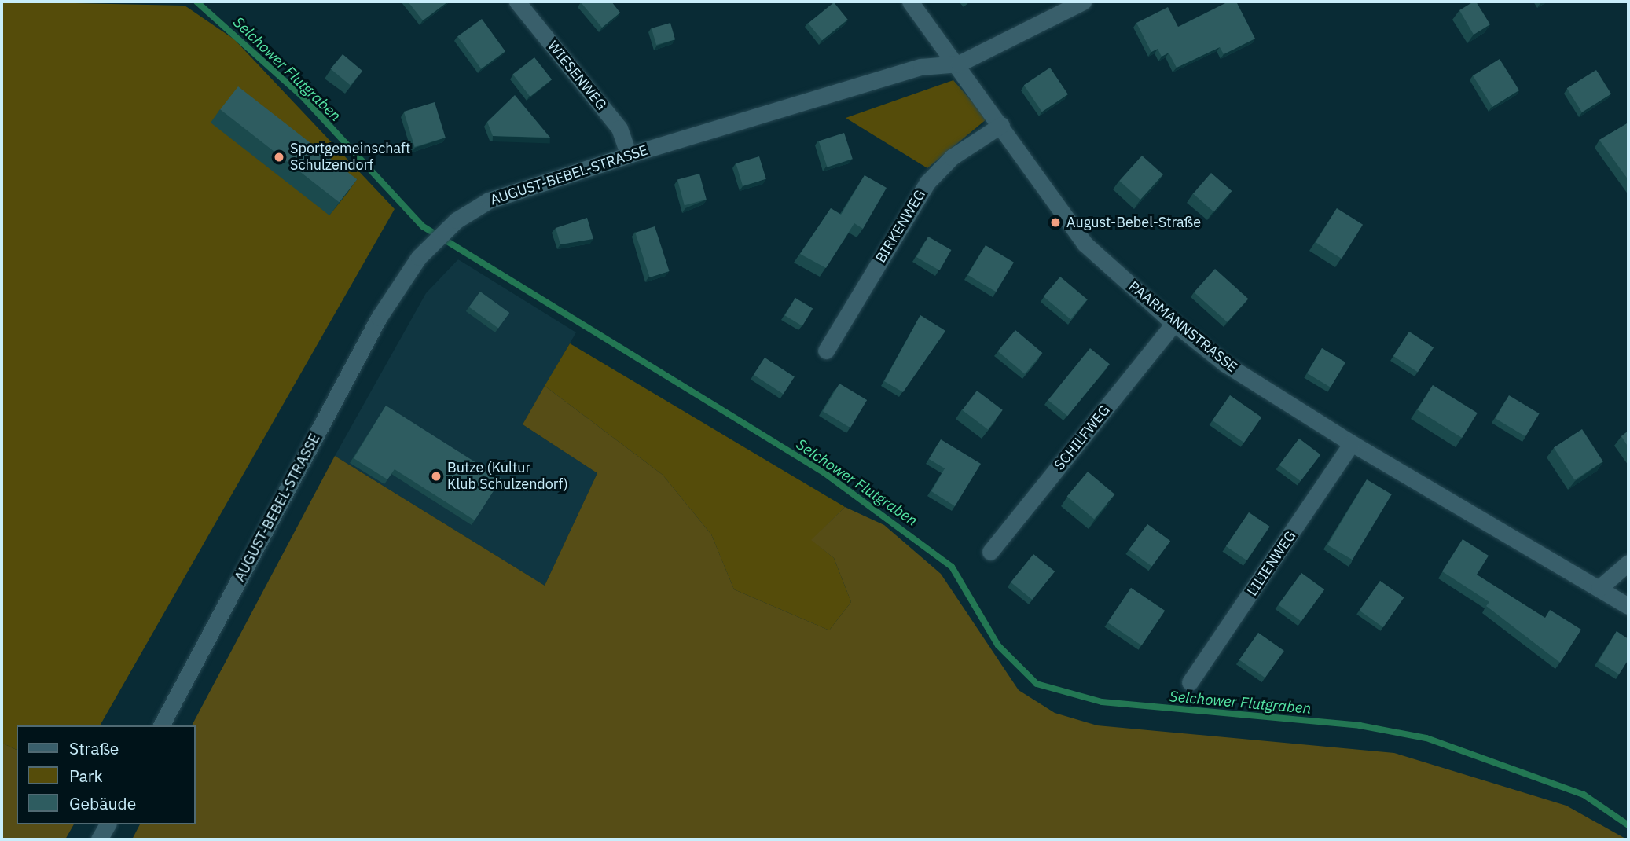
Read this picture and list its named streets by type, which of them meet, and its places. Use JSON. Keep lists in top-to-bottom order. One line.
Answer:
{"streets":{"street":["WIESENWEG","AUGUST-BEBEL-STRASSE","BIRKENWEG","PAARMANNSTRASSE","SCHILFWEG","LILIENWEG"]},"crossings":[["WIESENWEG","AUGUST-BEBEL-STRASSE"],["AUGUST-BEBEL-STRASSE","PAARMANNSTRASSE"],["BIRKENWEG","PAARMANNSTRASSE"],["PAARMANNSTRASSE","SCHILFWEG"],["PAARMANNSTRASSE","LILIENWEG"]],"water":["Selchower Flutgraben"],"places":["Sportgemeinschaft Schulzendorf","August-Bebel-Straße","Butze (Kultur Klub Schulzendorf)"],"legend":["Straße","Park","Gebäude"]}
